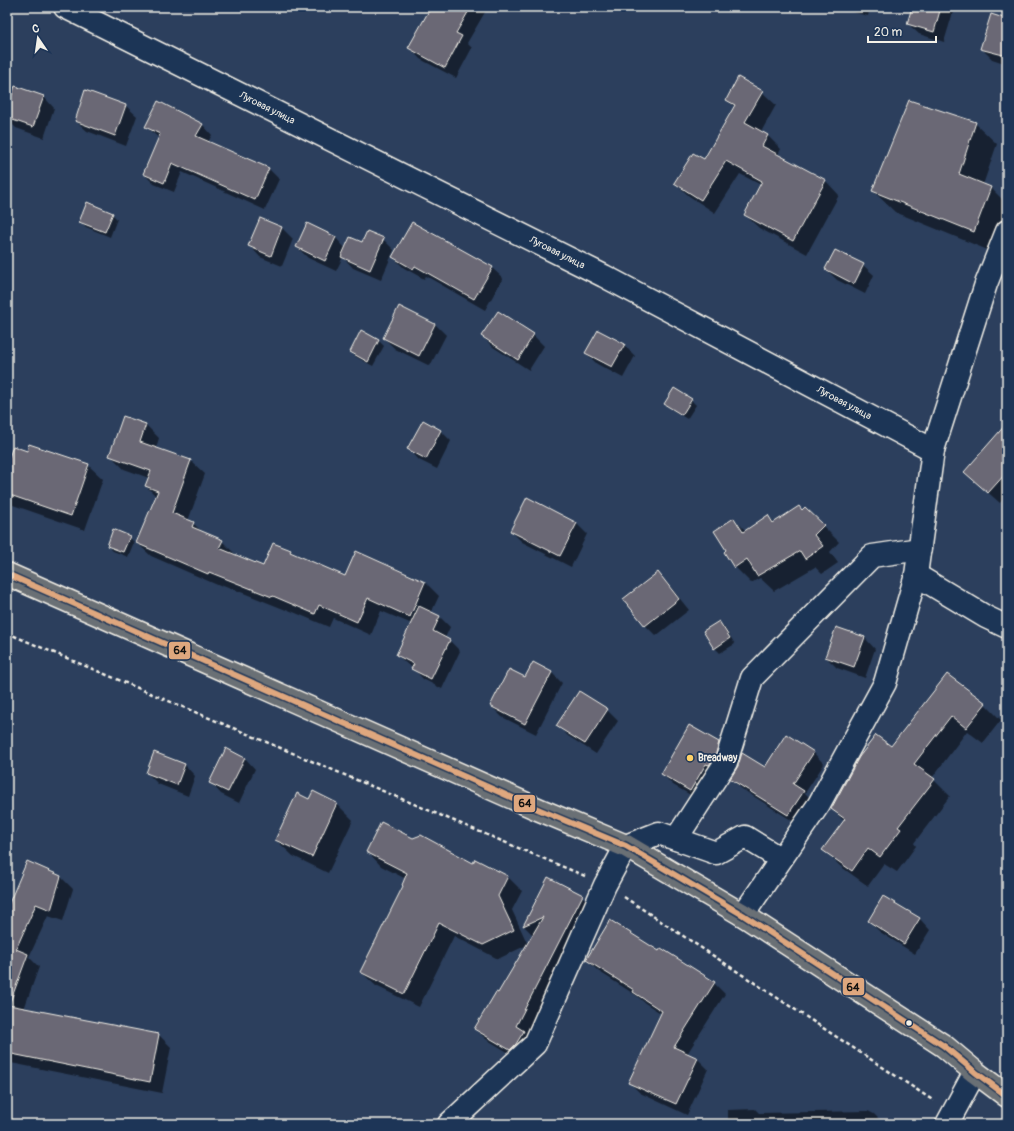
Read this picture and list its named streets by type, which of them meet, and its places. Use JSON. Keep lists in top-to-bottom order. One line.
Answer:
{"streets":{"street":["Луговая улица"]},"places":["Breadway"],"lines":["transit line 64"],"scale_bar":"20 m","north":"top"}
